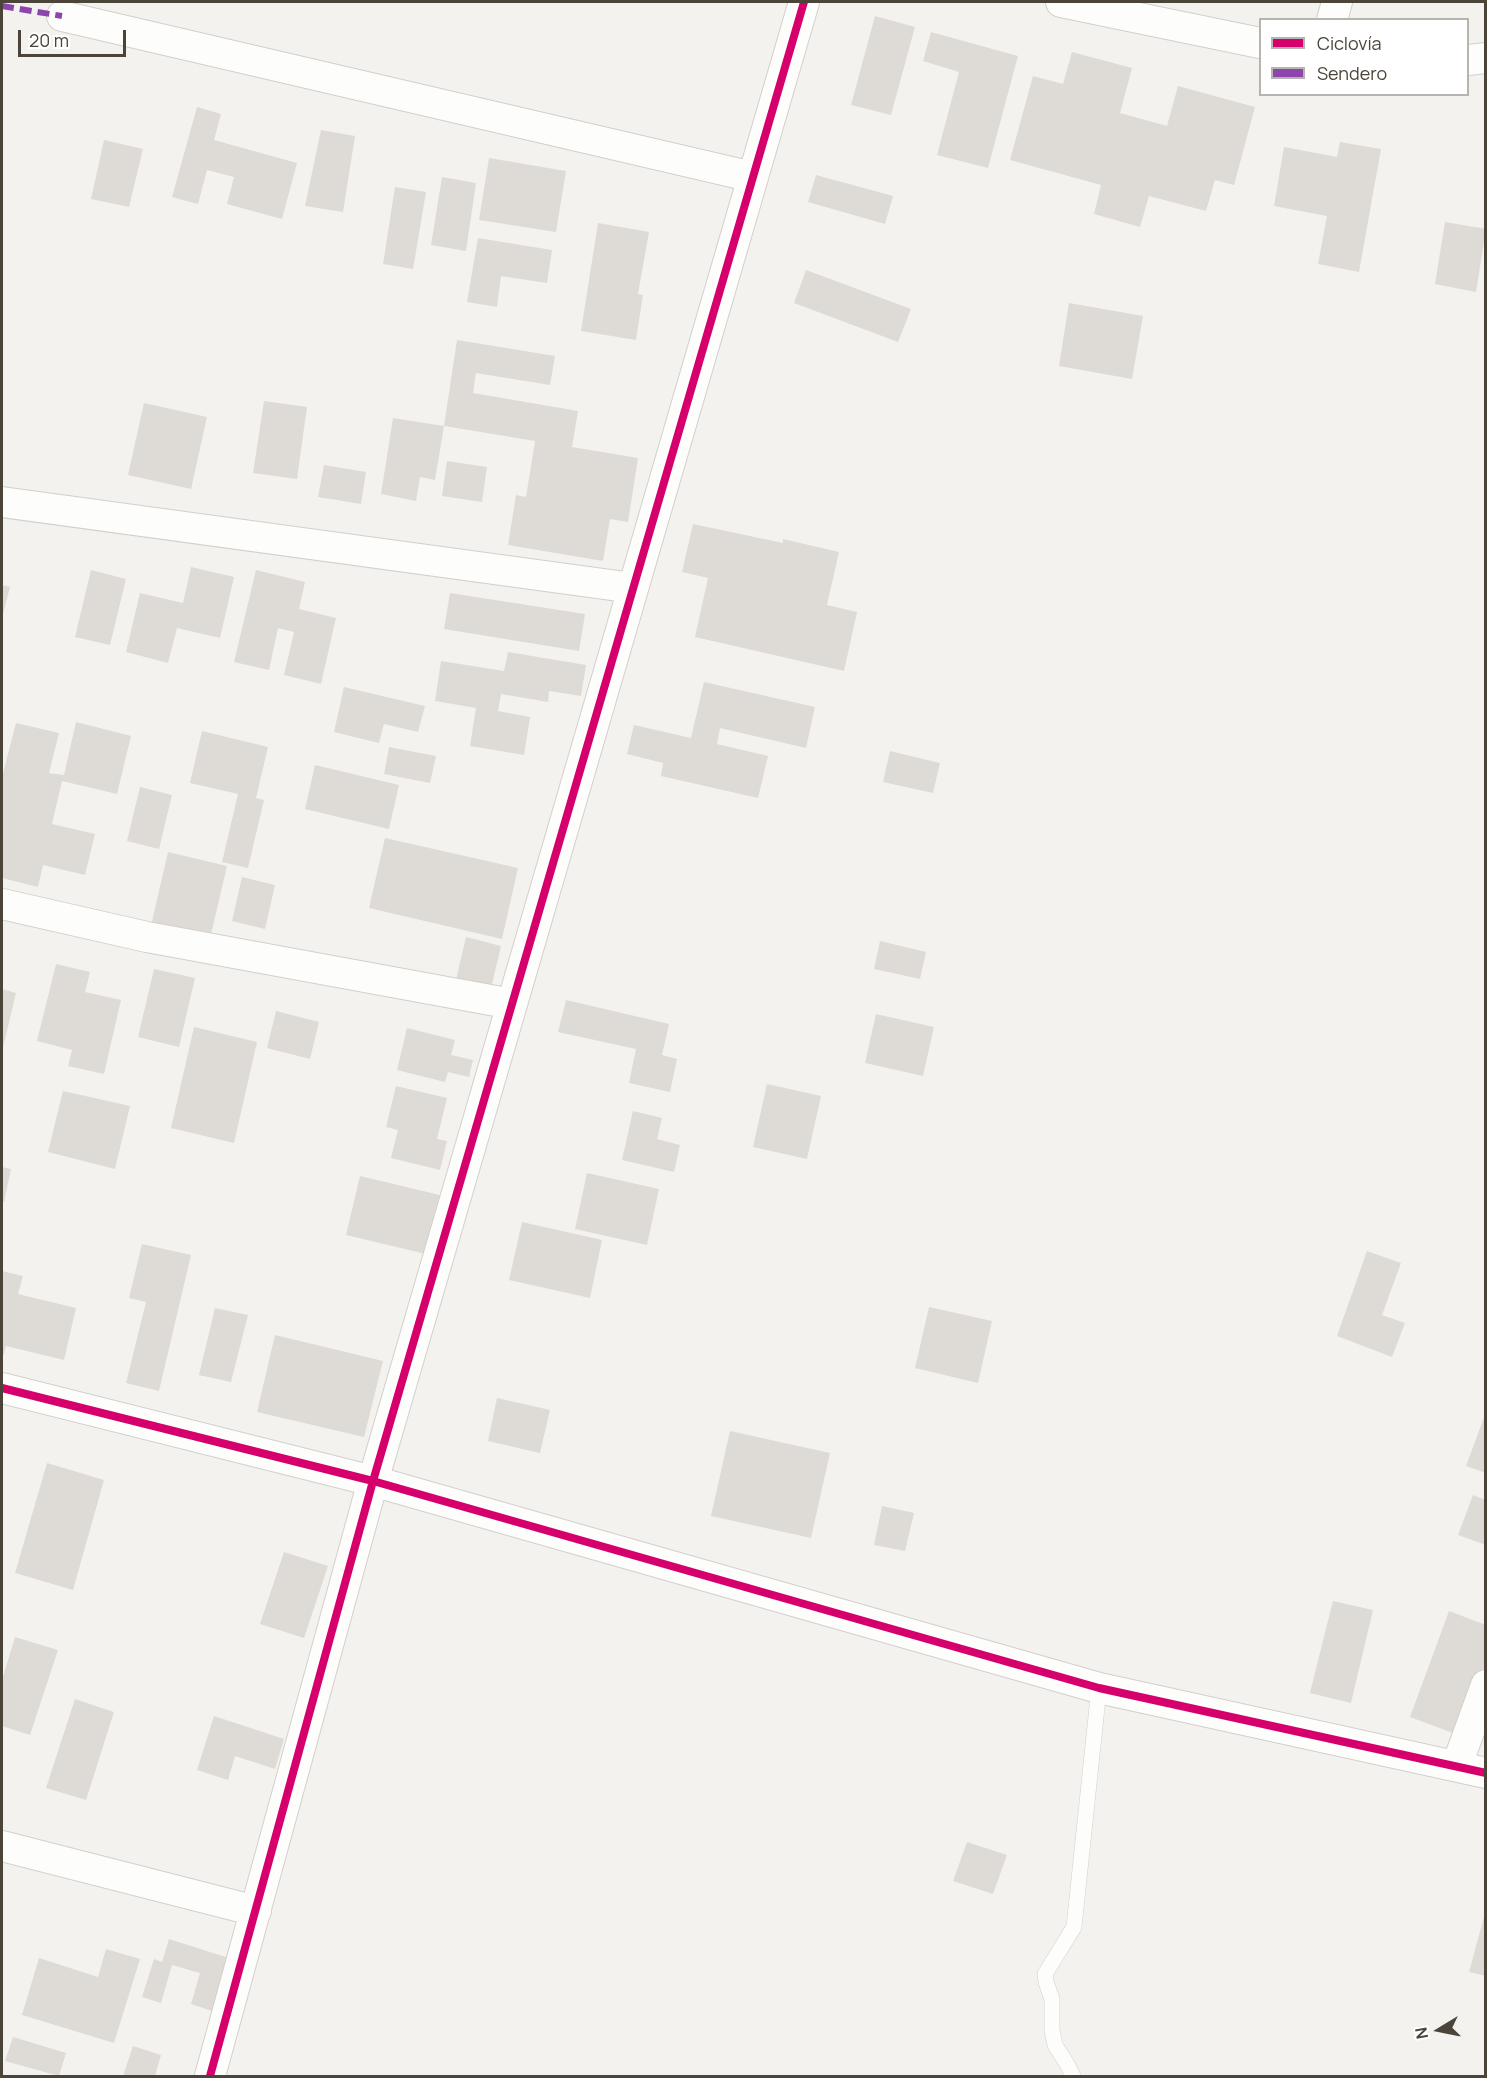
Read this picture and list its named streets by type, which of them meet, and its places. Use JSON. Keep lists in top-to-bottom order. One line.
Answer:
{"legend":["Ciclovía","Sendero"],"scale_bar":"20 m","north":"left"}
